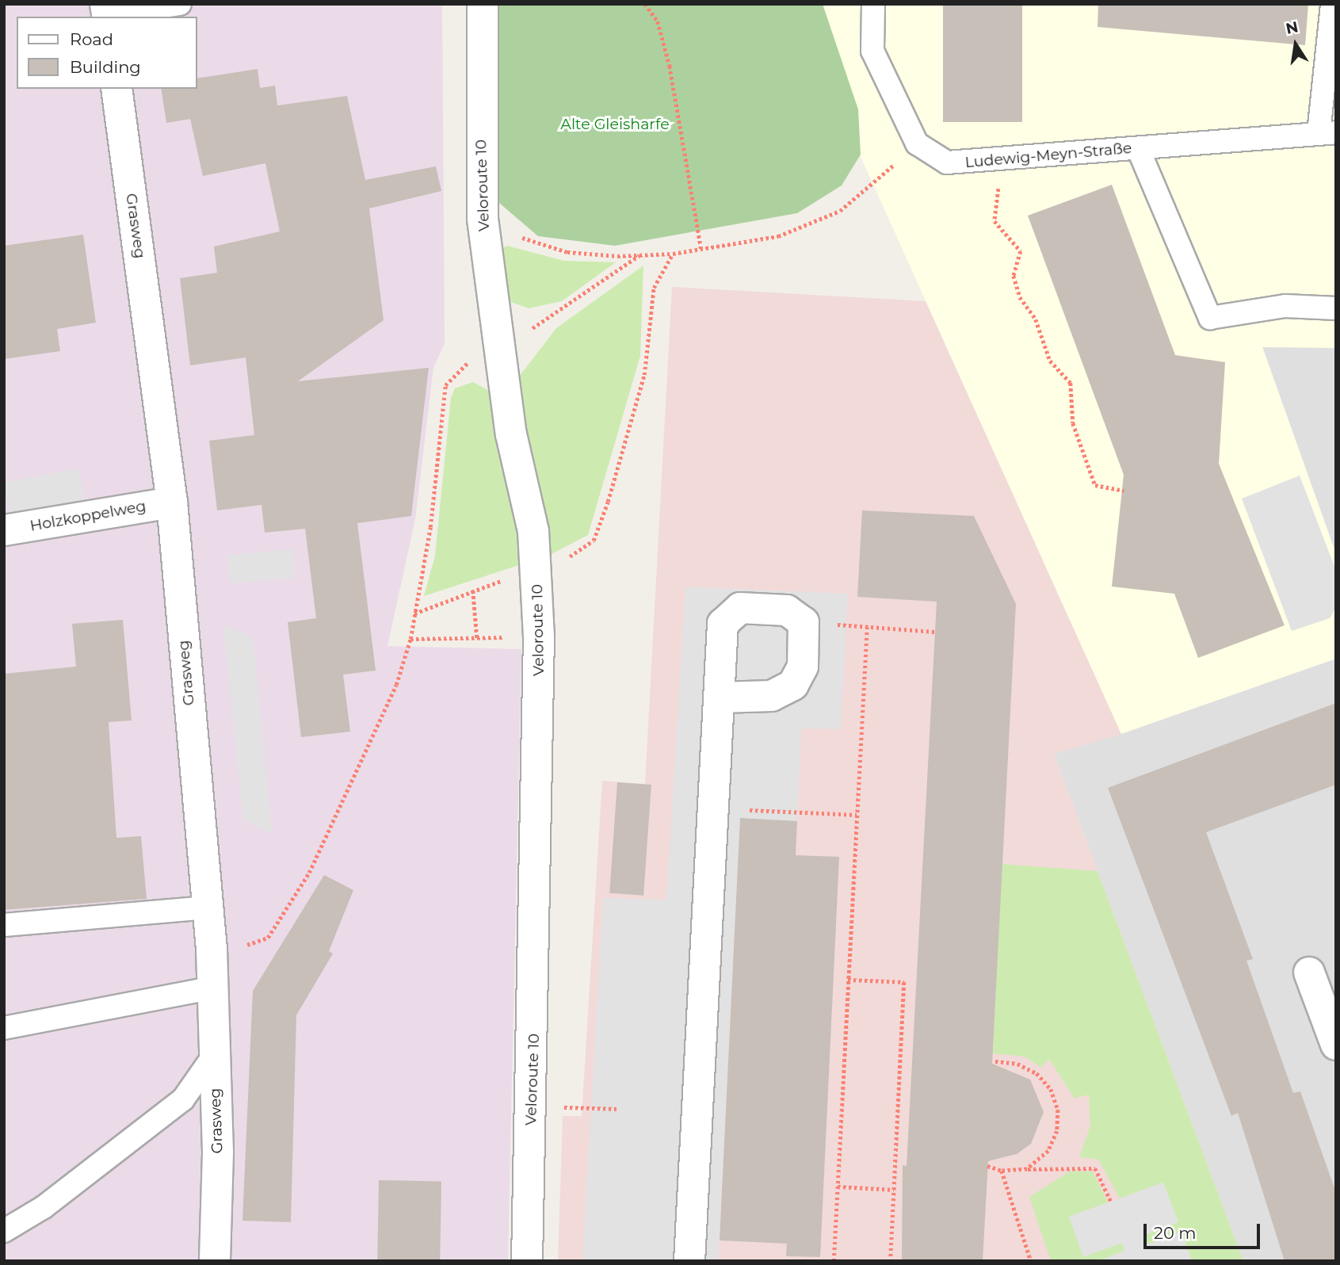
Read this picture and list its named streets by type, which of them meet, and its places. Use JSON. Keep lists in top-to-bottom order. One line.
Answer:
{"streets":{"street":["Veloroute 10","Grasweg","Holzkoppelweg"],"lane":["Ludewig-Meyn-Straße"]},"crossings":[["Grasweg","Holzkoppelweg"]],"parks":["Alte Gleisharfe"],"legend":["Road","Building"],"scale_bar":"20 m","north":"top"}
